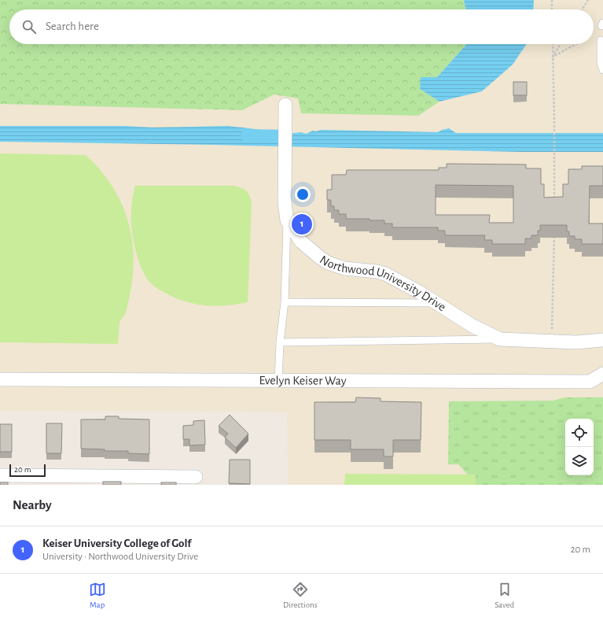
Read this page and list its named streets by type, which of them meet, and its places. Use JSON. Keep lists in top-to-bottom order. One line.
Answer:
{"streets":{"street":["Northwood University Drive","Evelyn Keiser Way"]},"scale_bar":"20 m","page":{"search":"Search here","pins":"1","scale":"20 m","heading":"Nearby","list":[{"mark":"1","name":"Keiser University College of Golf","note":"University · Northwood University Drive","value":"20 m"}],"nav":["Map","Directions","Saved"]}}
